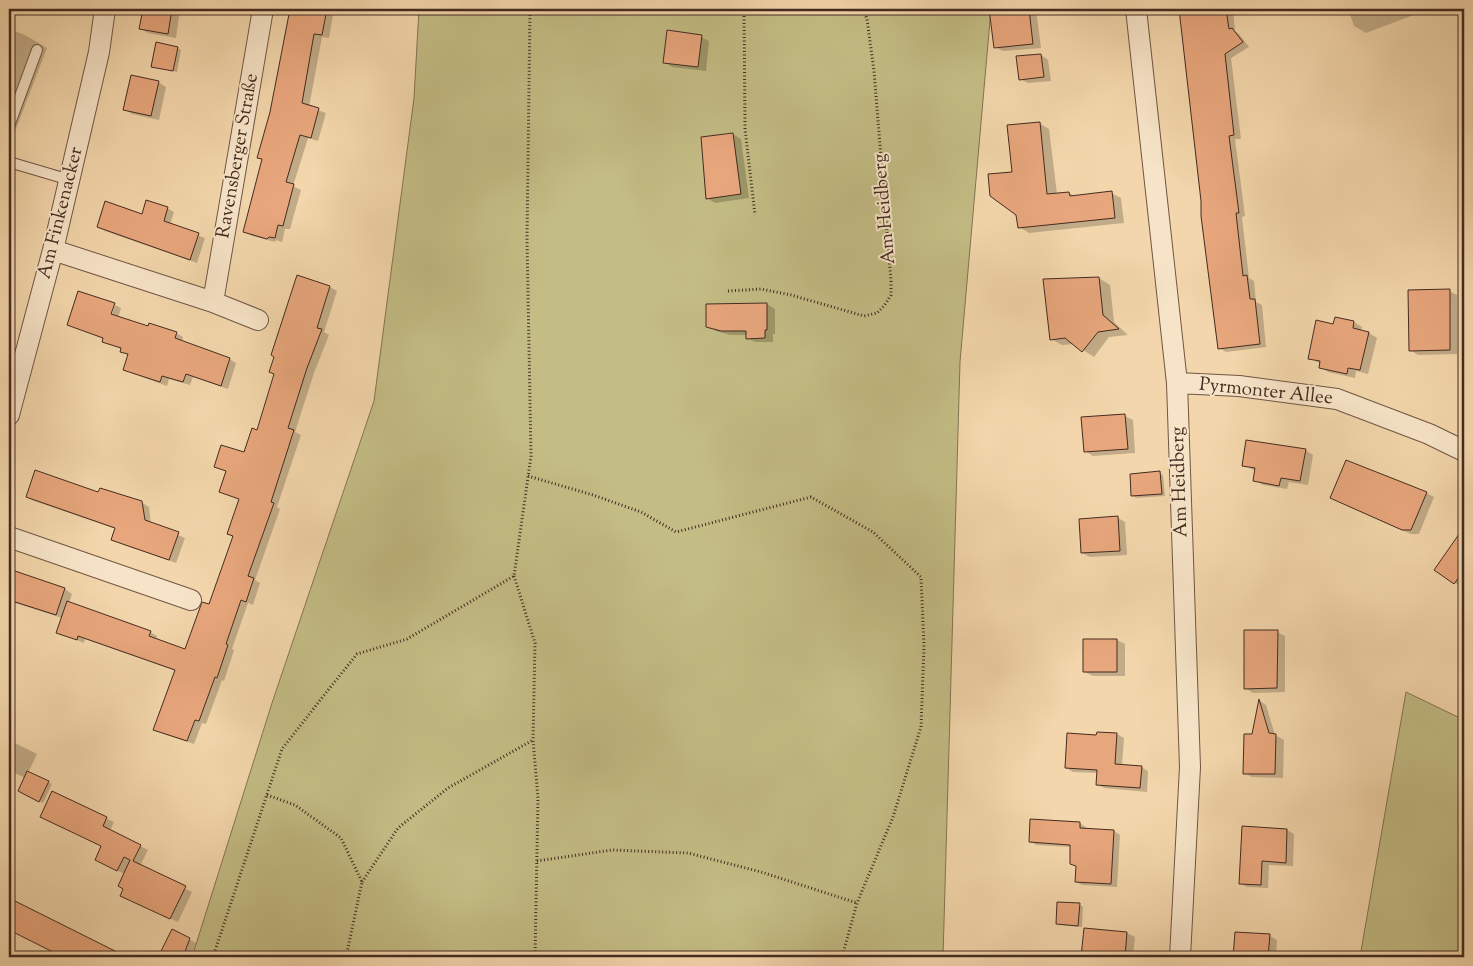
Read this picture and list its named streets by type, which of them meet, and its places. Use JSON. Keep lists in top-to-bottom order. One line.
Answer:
{"streets":{"street":["Ravensberger Straße","Am Heidberg","Am Finkenacker","Pyrmonter Allee"]},"crossings":[["Am Heidberg","Pyrmonter Allee"]]}
